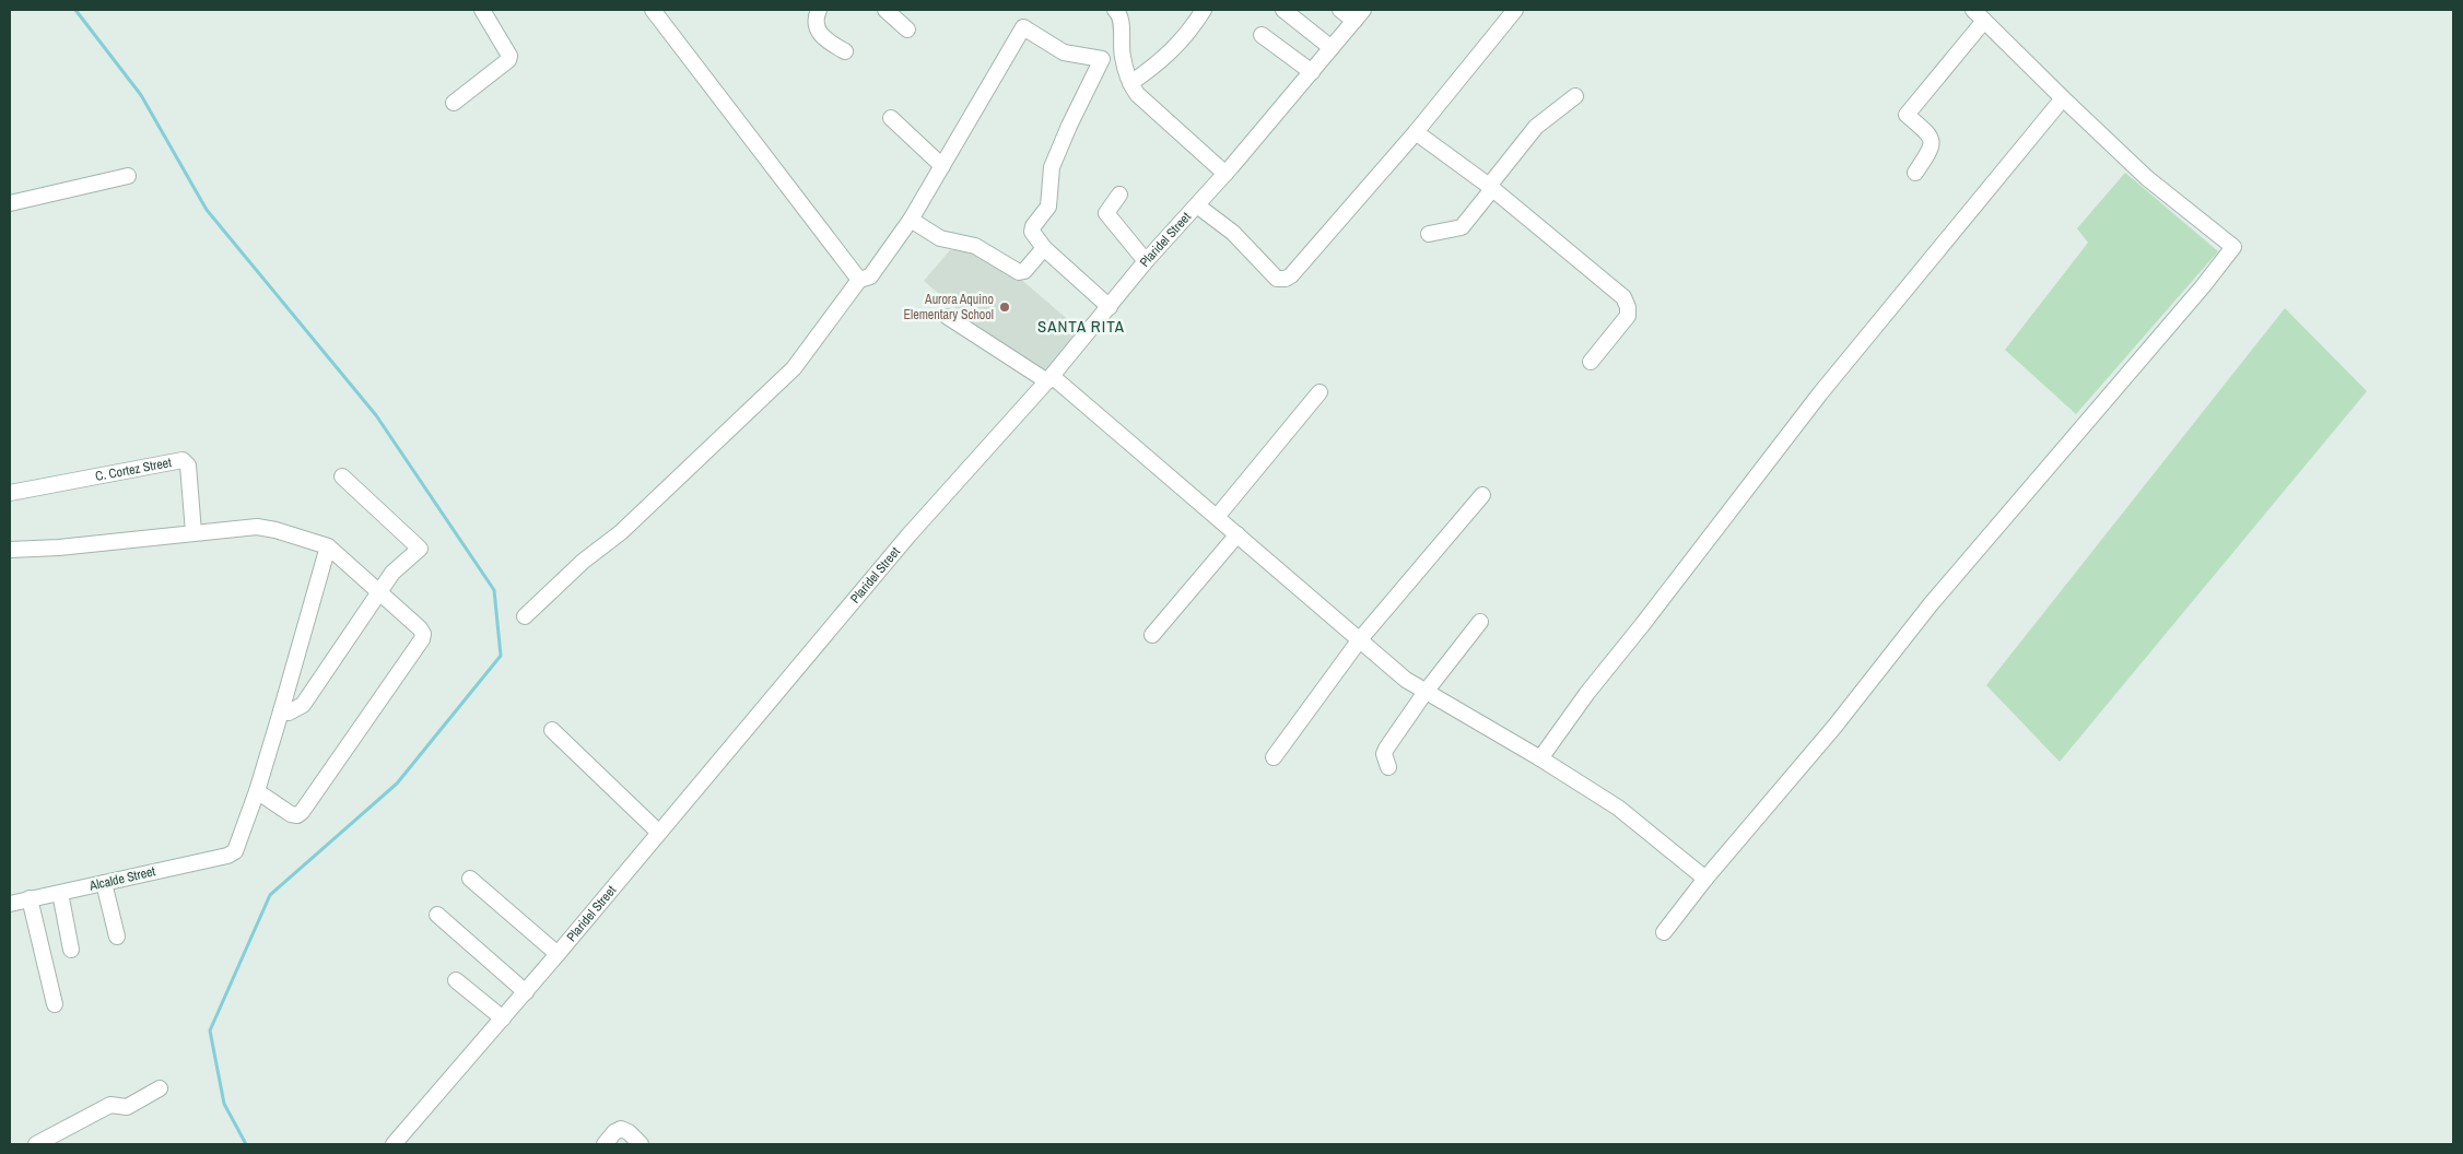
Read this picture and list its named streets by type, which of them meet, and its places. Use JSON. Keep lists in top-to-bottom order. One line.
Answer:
{"streets":{"street":["Plaridel Street","C. Cortez Street","Alcalde Street"]},"districts":["SANTA RITA"],"places":["Aurora Aquino Elementary School"]}
